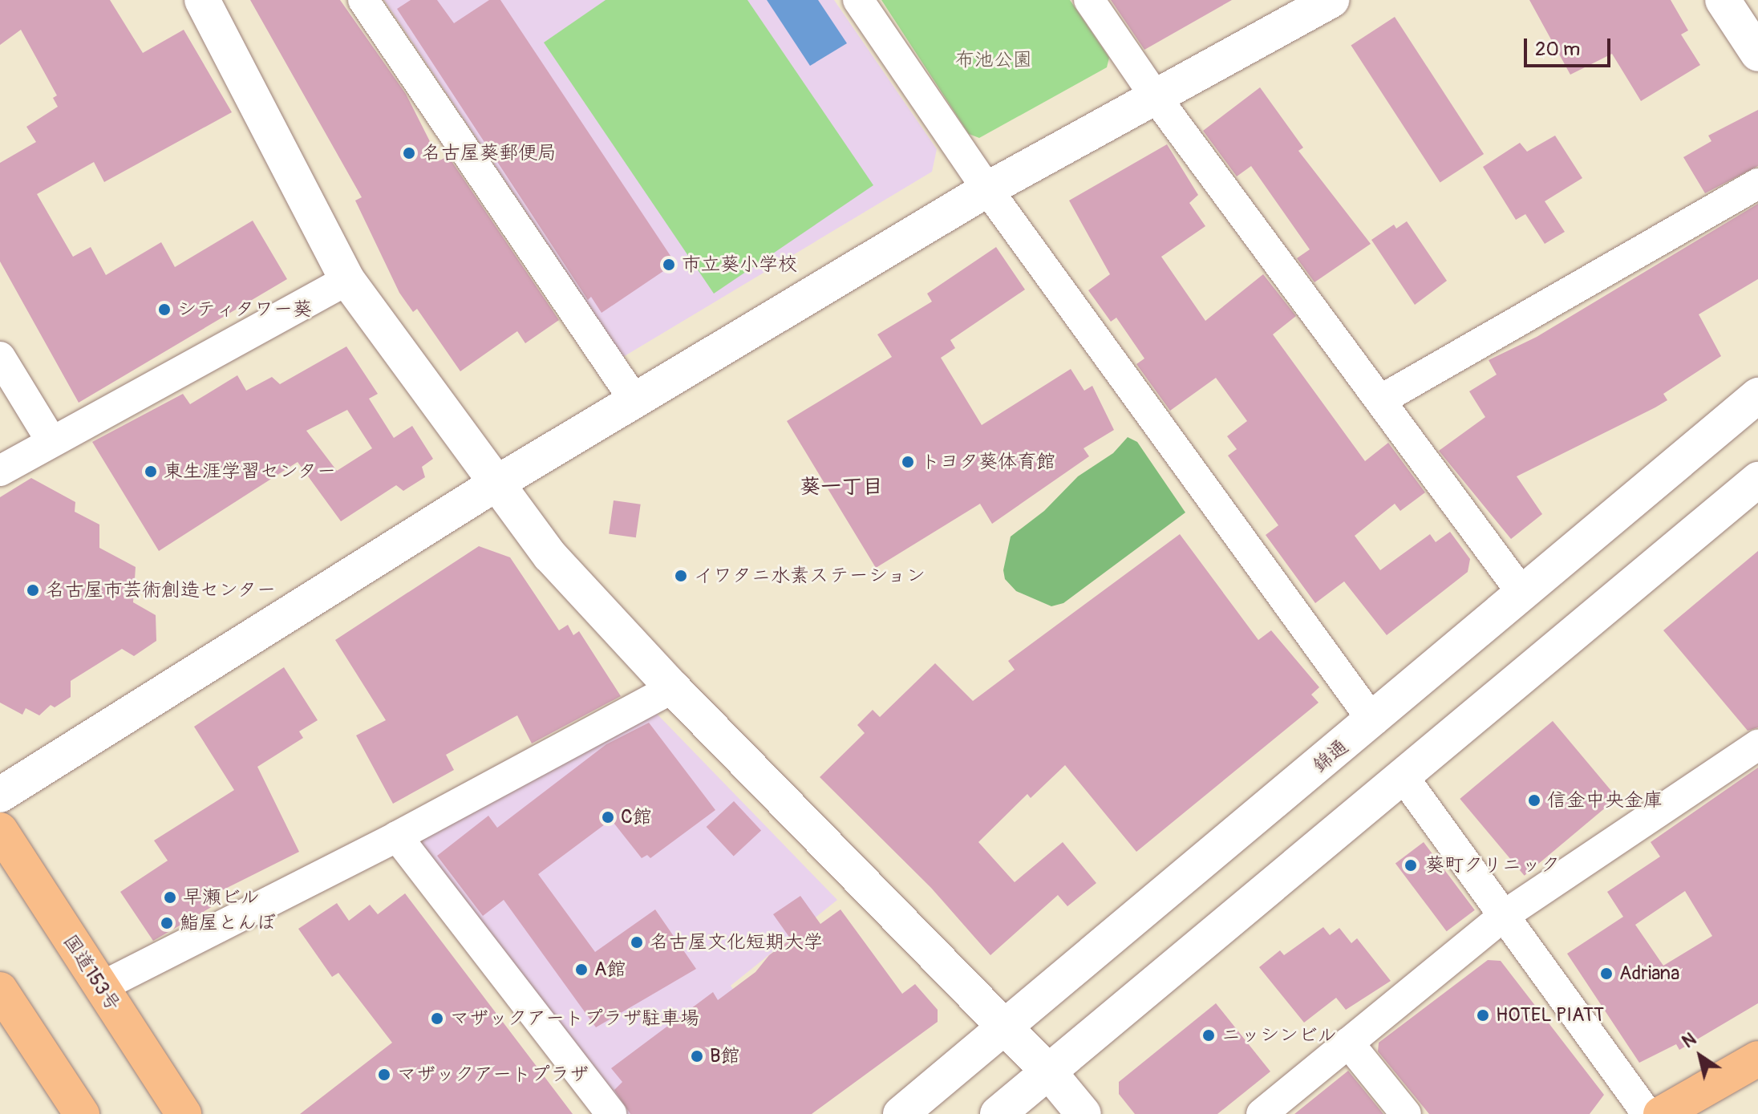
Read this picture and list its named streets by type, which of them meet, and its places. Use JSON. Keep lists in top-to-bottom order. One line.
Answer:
{"streets":{"main road":["国道153号"],"street":["錦通"]},"districts":["葵一丁目"],"parks":["布池公園"],"places":["名古屋葵郵便局","市立葵小学校","シティタワー葵","トヨタ葵体育館","東生涯学習センター","イワタニ水素ステーション","名古屋市芸術創造センター","信金中央金庫","C館","葵町クリニック","早瀬ビル","鮨屋とんぼ","名古屋文化短期大学","A館","Adriana","HOTEL PIATT","マザックアートプラザ駐車場","ニッシンビル","B館","マザックアートプラザ"],"scale_bar":"20 m","north":"top left"}
